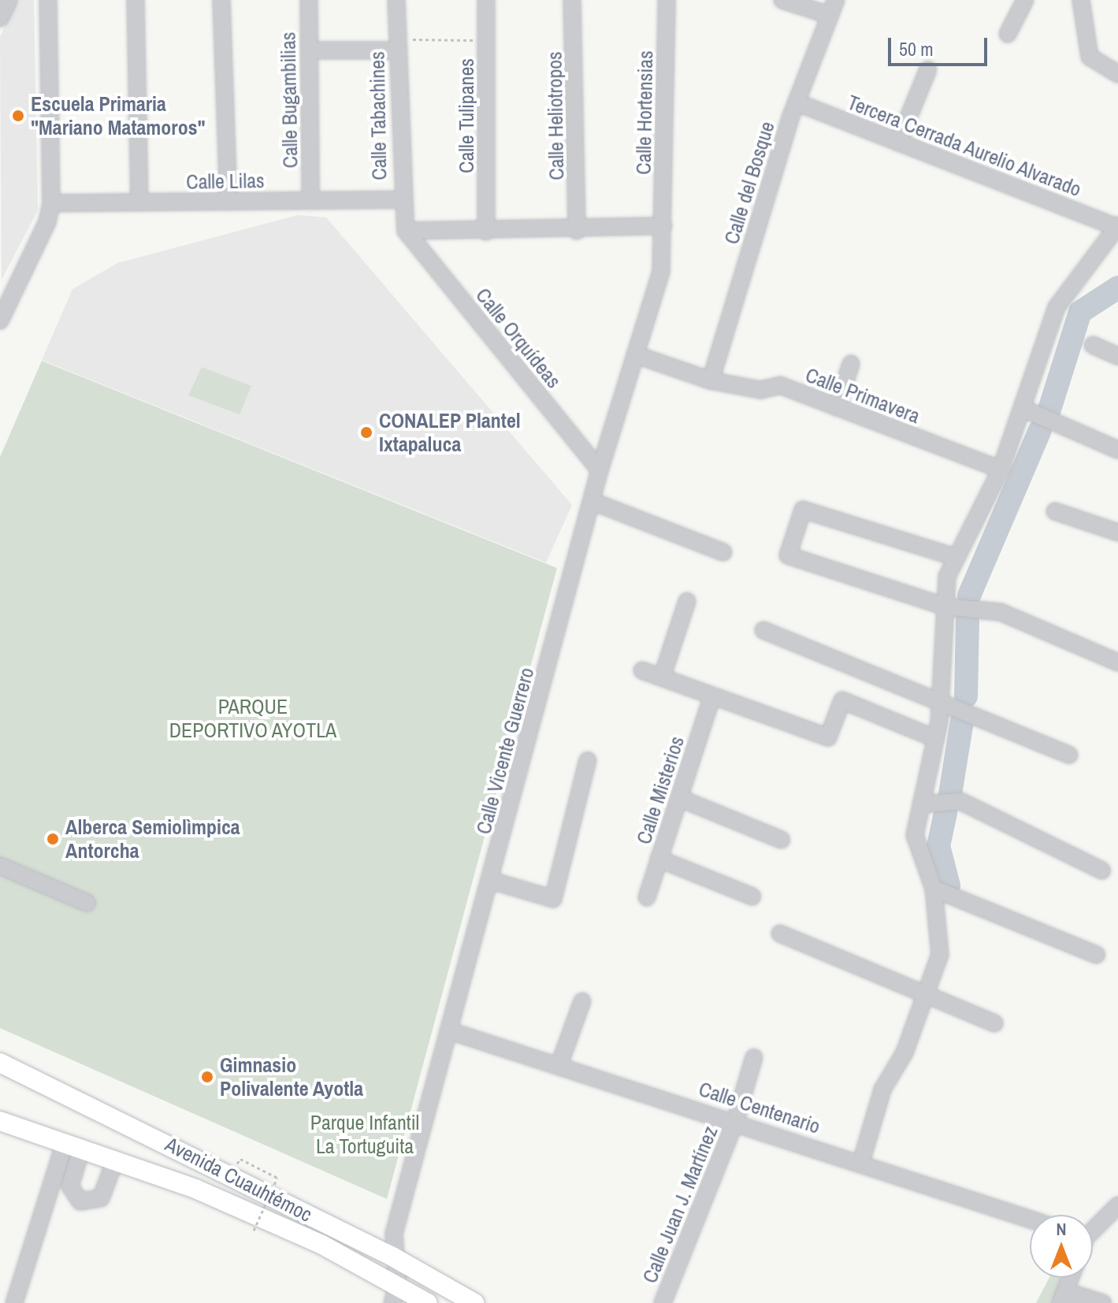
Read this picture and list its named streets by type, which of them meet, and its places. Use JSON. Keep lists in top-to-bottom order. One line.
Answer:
{"streets":{"main road":["Avenida Cuauhtémoc"],"street":["Calle Bugambilias","Calle Hortensias","Calle Tabachines","Calle Tulipanes","Calle Heliotropos","Tercera Cerrada Aurelio Alvarado","Calle Lilas","Calle del Bosque","Calle Orquídeas","Calle Primavera","Calle Vicente Guerrero","Calle Misterios","Calle Centenario","Calle Juan J. Martínez"]},"crossings":[["Calle Bugambilias","Calle Lilas"],["Calle Hortensias","Calle Vicente Guerrero"],["Calle Tabachines","Calle Lilas"],["Calle Tabachines","Calle Orquídeas"],["Tercera Cerrada Aurelio Alvarado","Calle del Bosque"],["Calle del Bosque","Calle Primavera"],["Calle Orquídeas","Calle Vicente Guerrero"],["Calle Primavera","Calle Vicente Guerrero"],["Calle Vicente Guerrero","Calle Centenario"],["Calle Vicente Guerrero","Avenida Cuauhtémoc"],["Calle Centenario","Calle Juan J. Martínez"]],"parks":["PARQUE DEPORTIVO AYOTLA","Parque Infantil La Tortuguita"],"places":["Escuela Primaria \"Mariano Matamoros\"","CONALEP Plantel Ixtapaluca","Alberca Semiolìmpica Antorcha","Gimnasio Polivalente Ayotla"],"scale_bar":"50 m","north":"top"}
